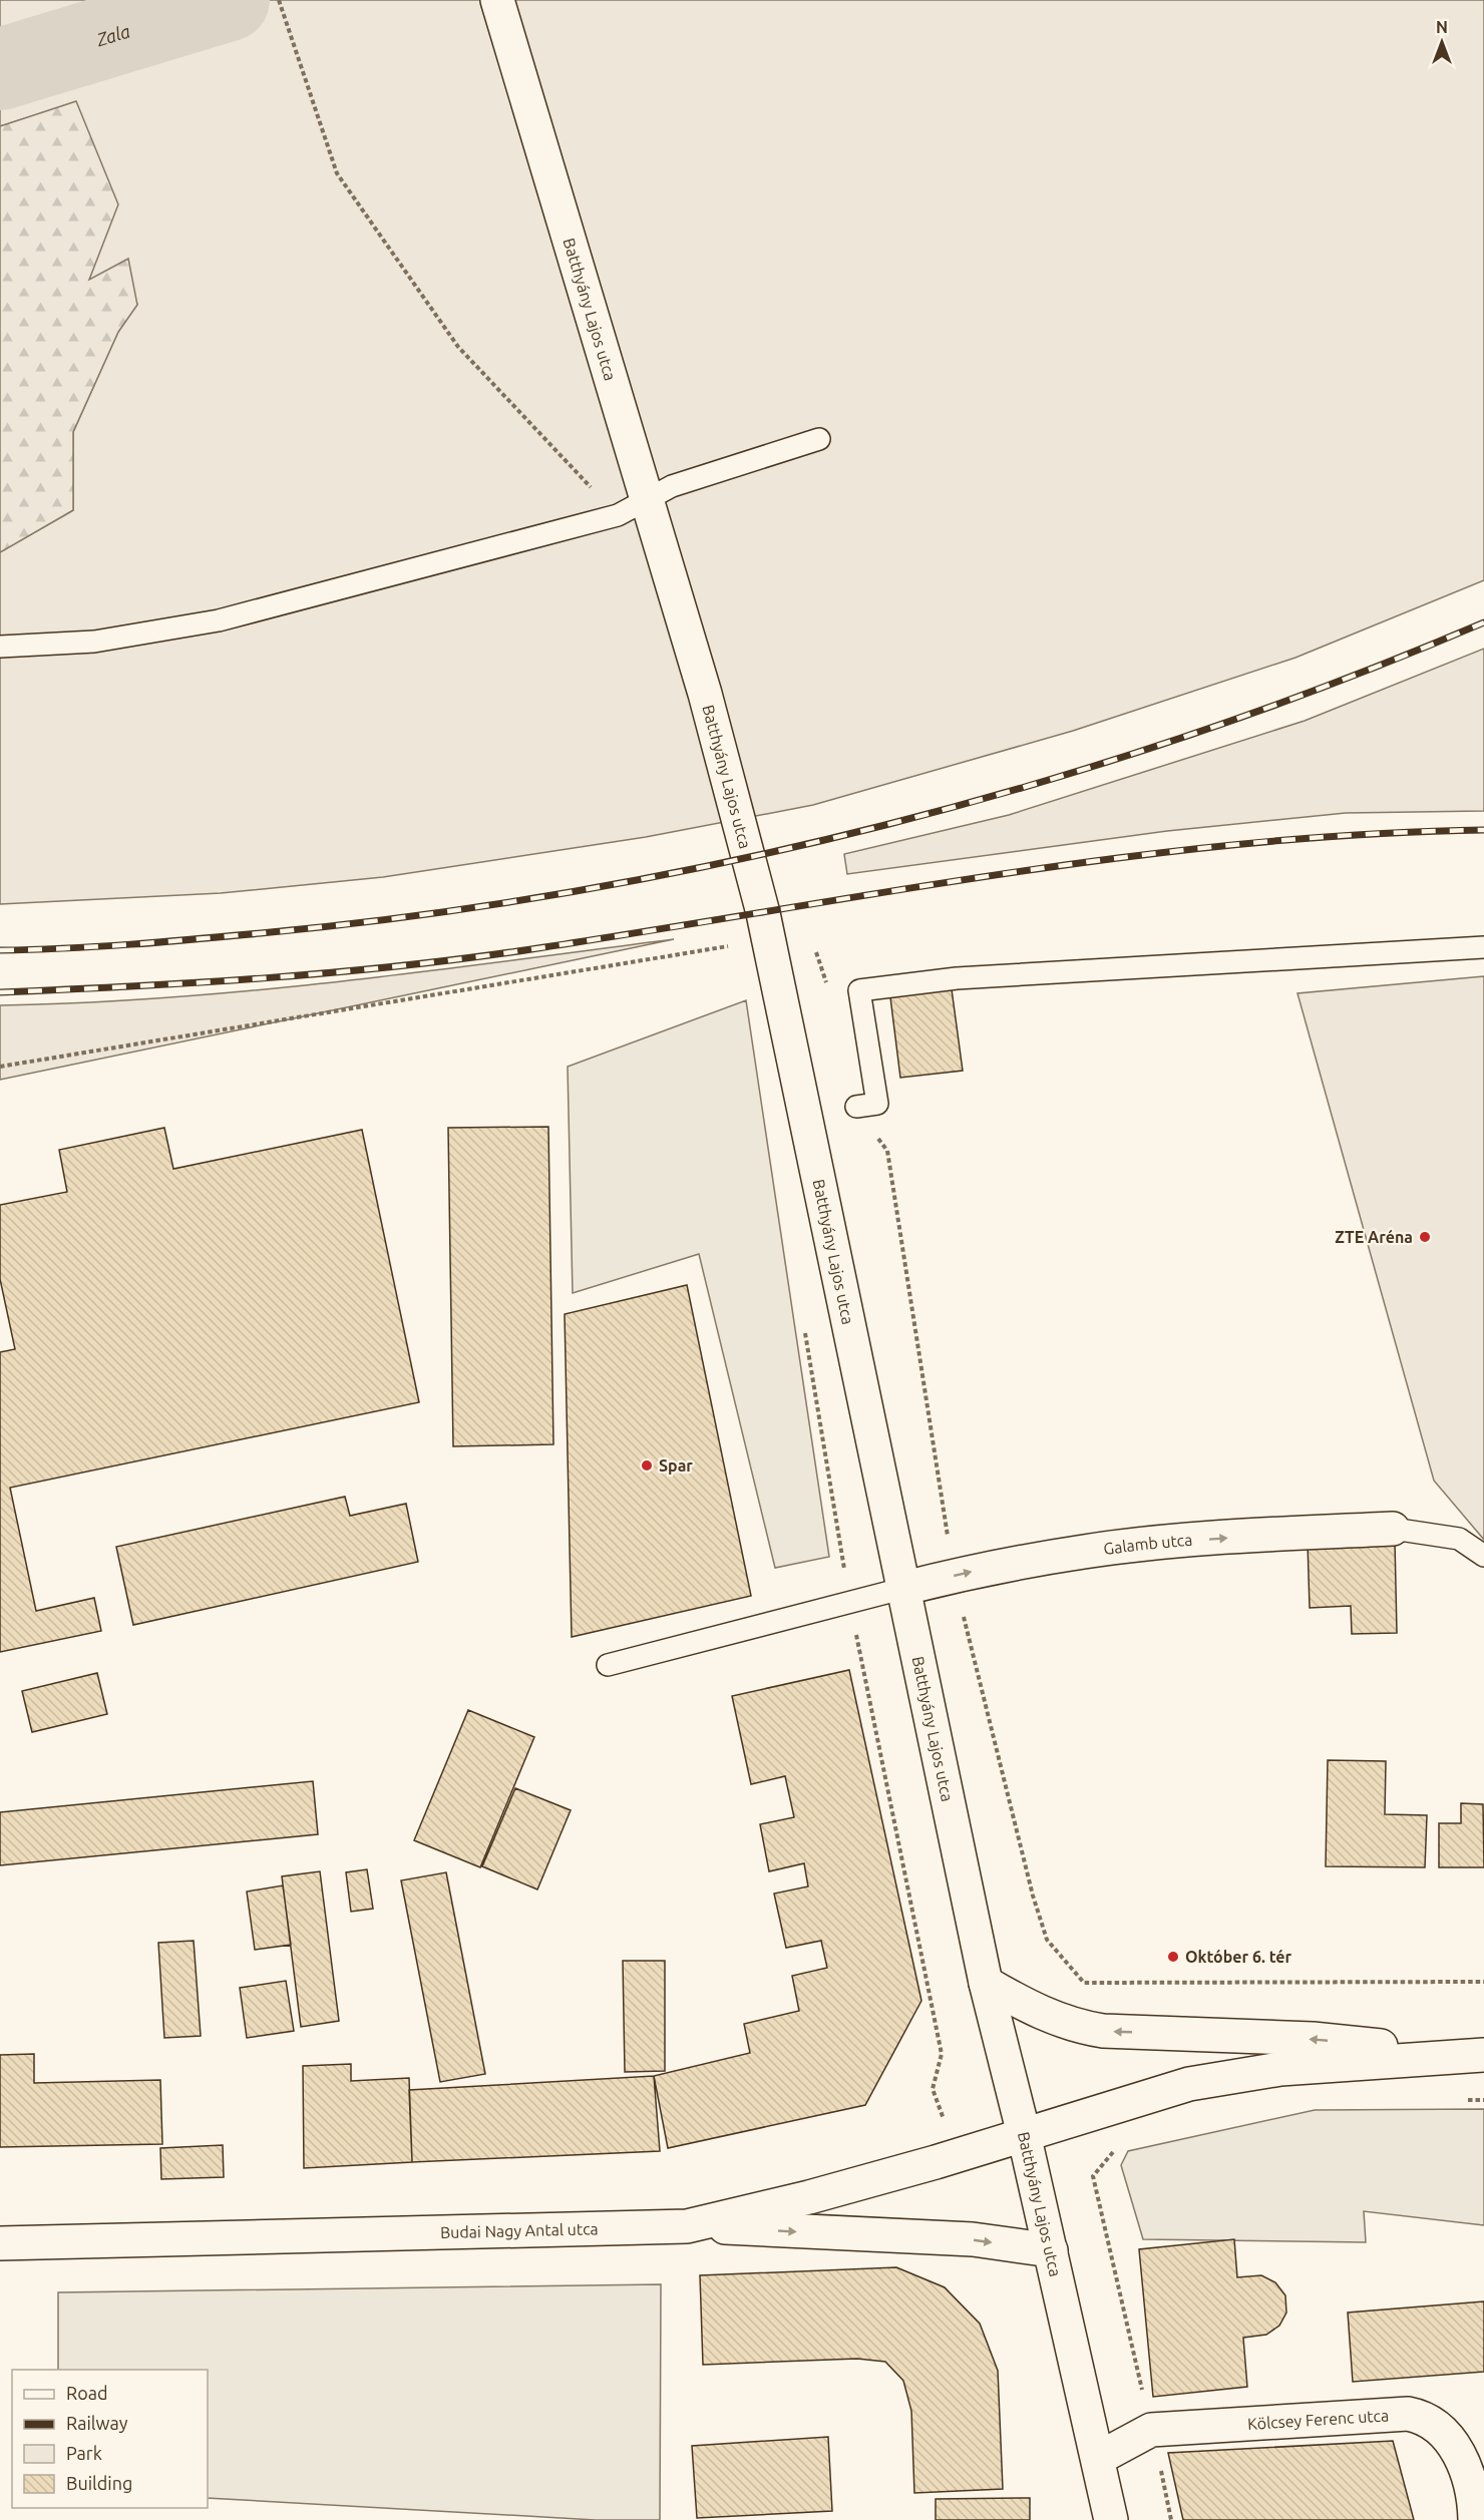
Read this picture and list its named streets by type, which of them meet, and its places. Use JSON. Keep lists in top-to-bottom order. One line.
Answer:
{"streets":{"street":["Batthyány Lajos utca","Galamb utca","Budai Nagy Antal utca","Kölcsey Ferenc utca"]},"crossings":[["Batthyány Lajos utca","Galamb utca"],["Batthyány Lajos utca","Budai Nagy Antal utca"],["Batthyány Lajos utca","Kölcsey Ferenc utca"]],"one_way":["Galamb utca"],"water":["Zala"],"places":["ZTE Aréna","Spar","Október 6. tér"],"legend":["Road","Railway","Park","Building"],"north":"top"}
